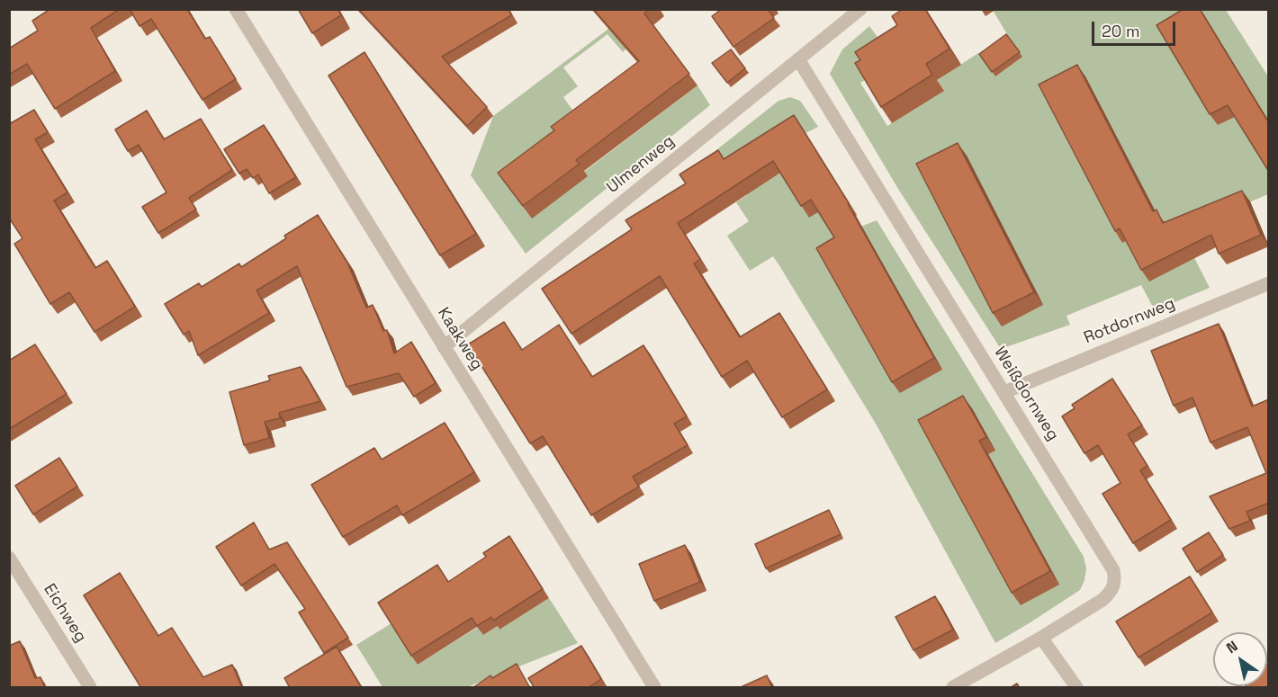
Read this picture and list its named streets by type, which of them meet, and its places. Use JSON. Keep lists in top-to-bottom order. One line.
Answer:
{"streets":{"street":["Ulmenweg","Rotdornweg","Kaakweg","Weißdornweg","Eichweg"]},"crossings":[["Ulmenweg","Kaakweg"],["Ulmenweg","Weißdornweg"],["Rotdornweg","Weißdornweg"]],"scale_bar":"20 m","north":"top left"}
